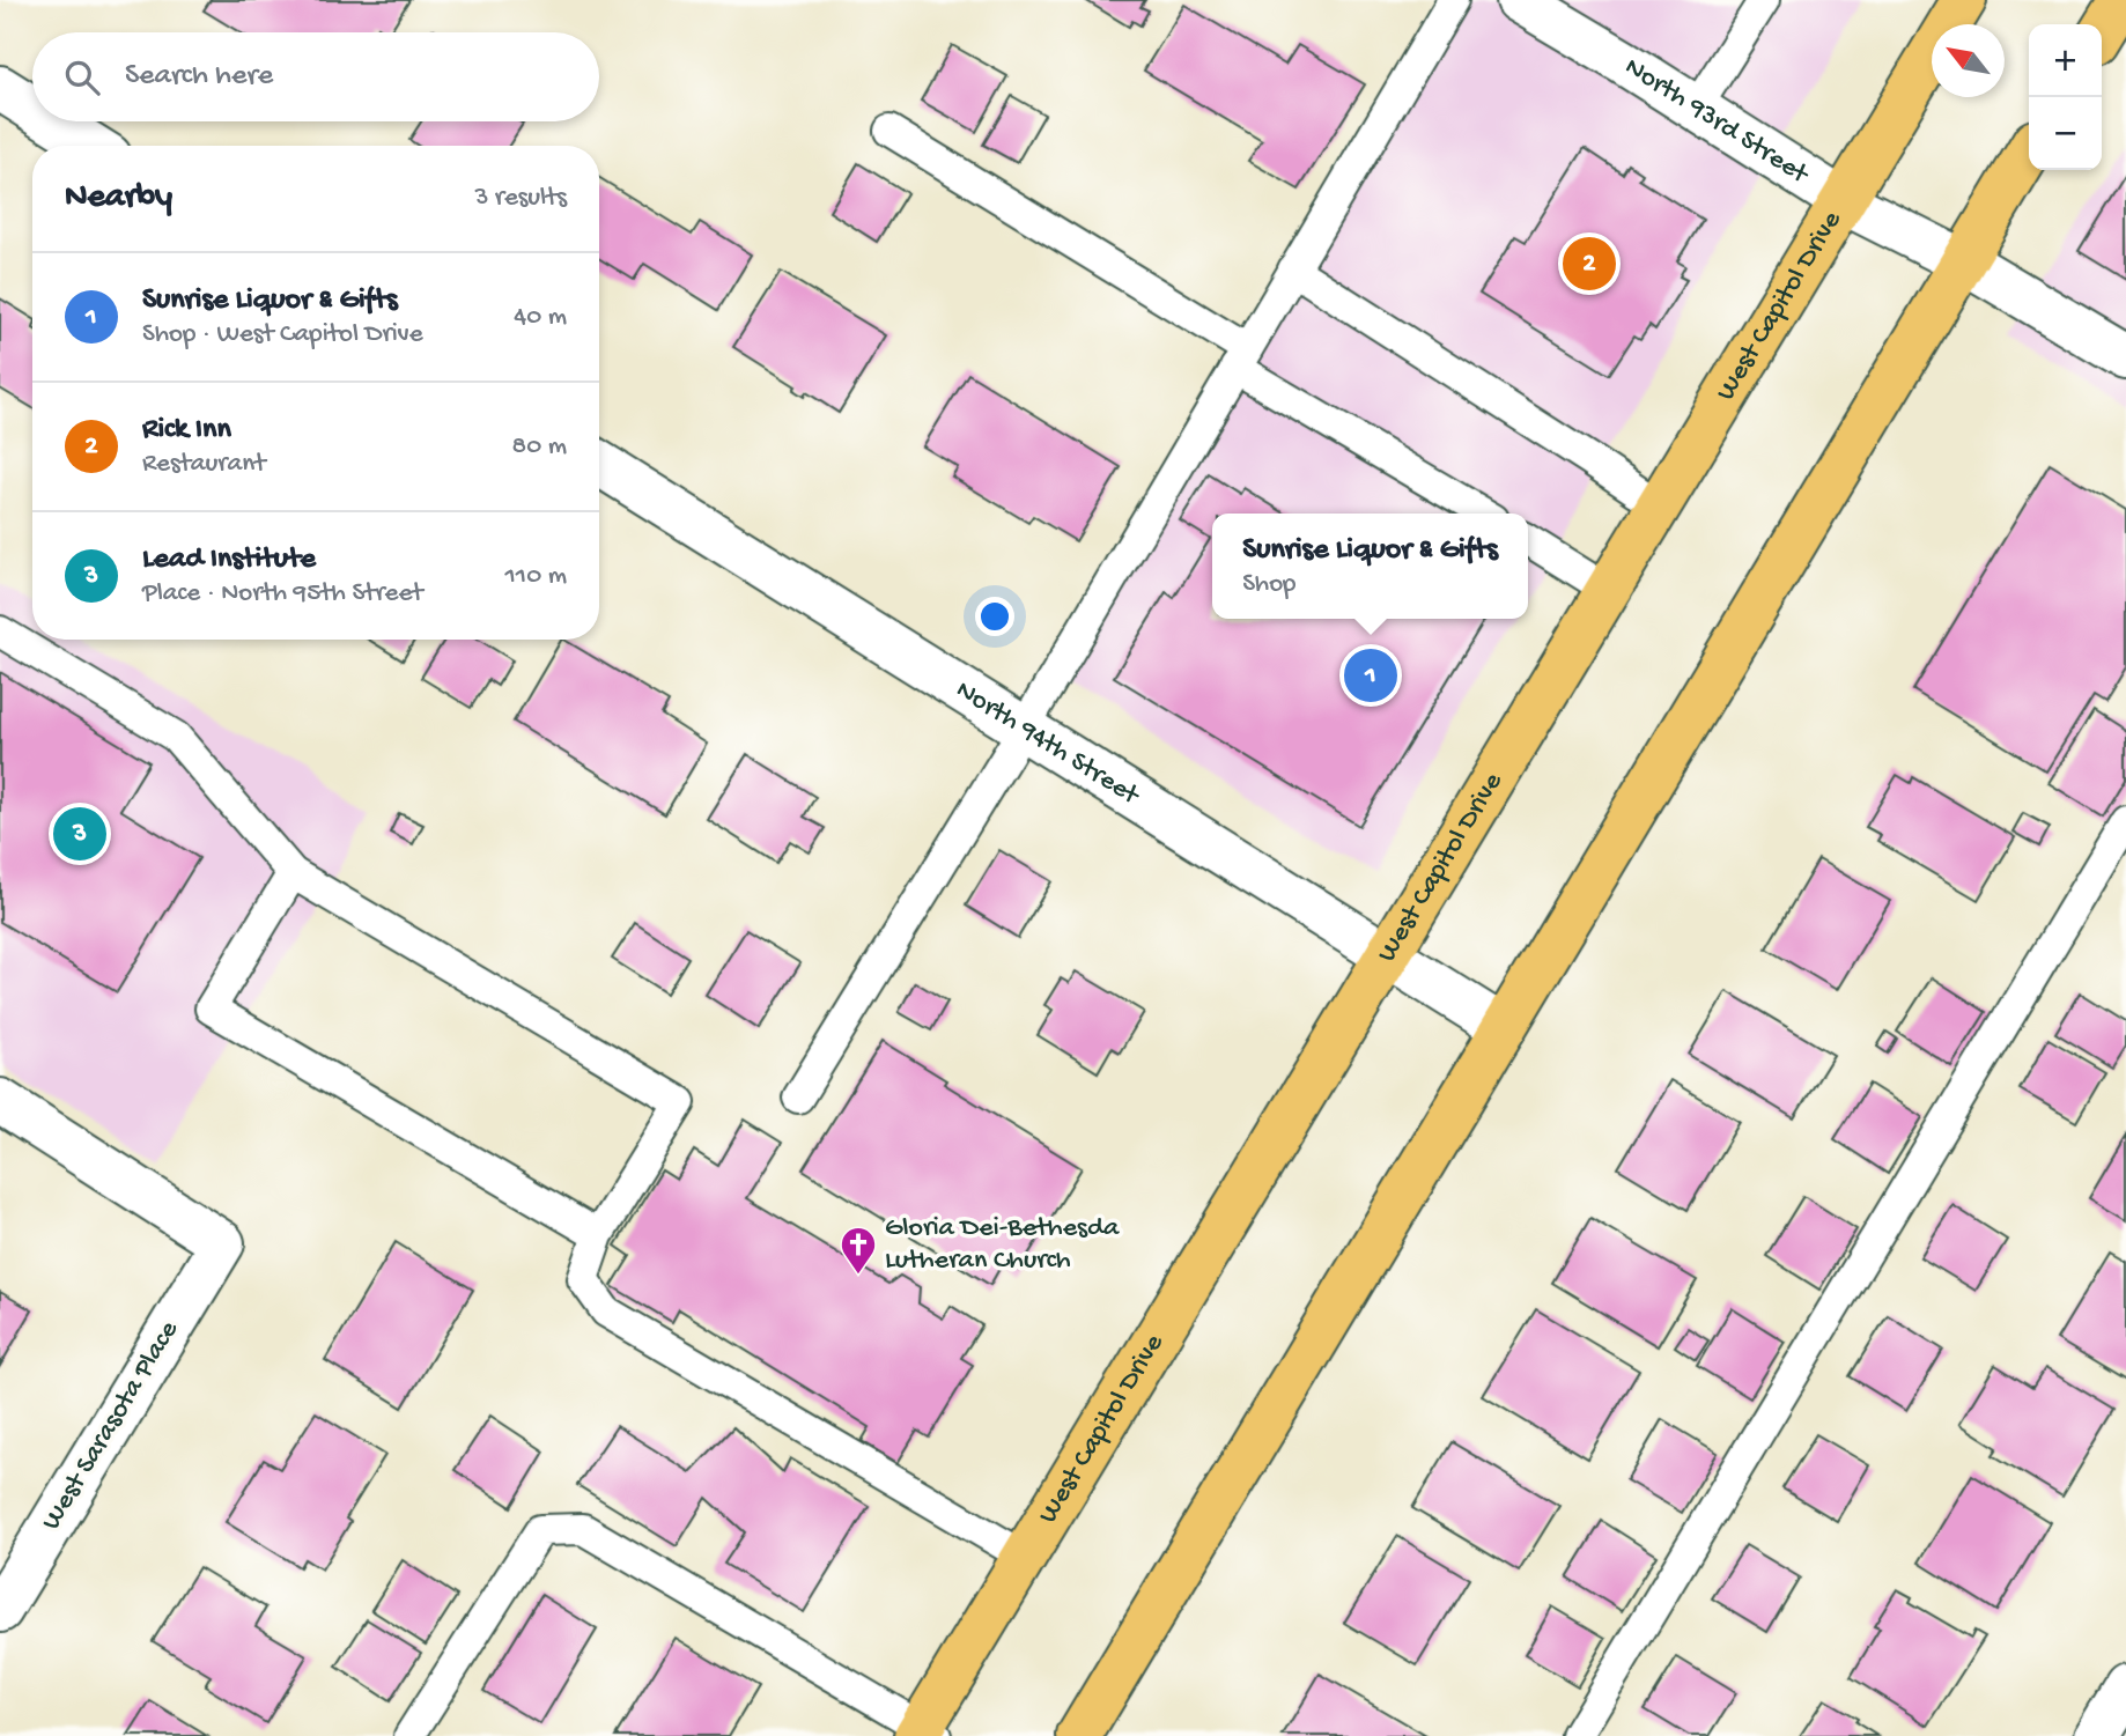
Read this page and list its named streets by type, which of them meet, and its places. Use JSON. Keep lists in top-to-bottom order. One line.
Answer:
{"streets":{"main road":["West Capitol Drive"],"street":["North 93rd Street","North 94th Street","West Sarasota Place"]},"crossings":[["North 93rd Street","West Capitol Drive"],["West Capitol Drive","North 94th Street"]],"places":{"church":["Gloria Dei-Bethesda Lutheran Church"]},"north":"top left","page":{"map_buttons":["+","−"],"search":"Search here","heading":["Nearby","3 results"],"pins":["2","1","3"],"list":[{"mark":"1","name":"Sunrise Liquor & Gifts","note":"Shop · West Capitol Drive","value":"40 m"},{"mark":"2","name":"Rick Inn","note":"Restaurant","value":"80 m"},{"mark":"3","name":"Lead Institute","note":"Place · North 95th Street","value":"110 m"}],"popup":["Sunrise Liquor & Gifts","Shop"]}}
